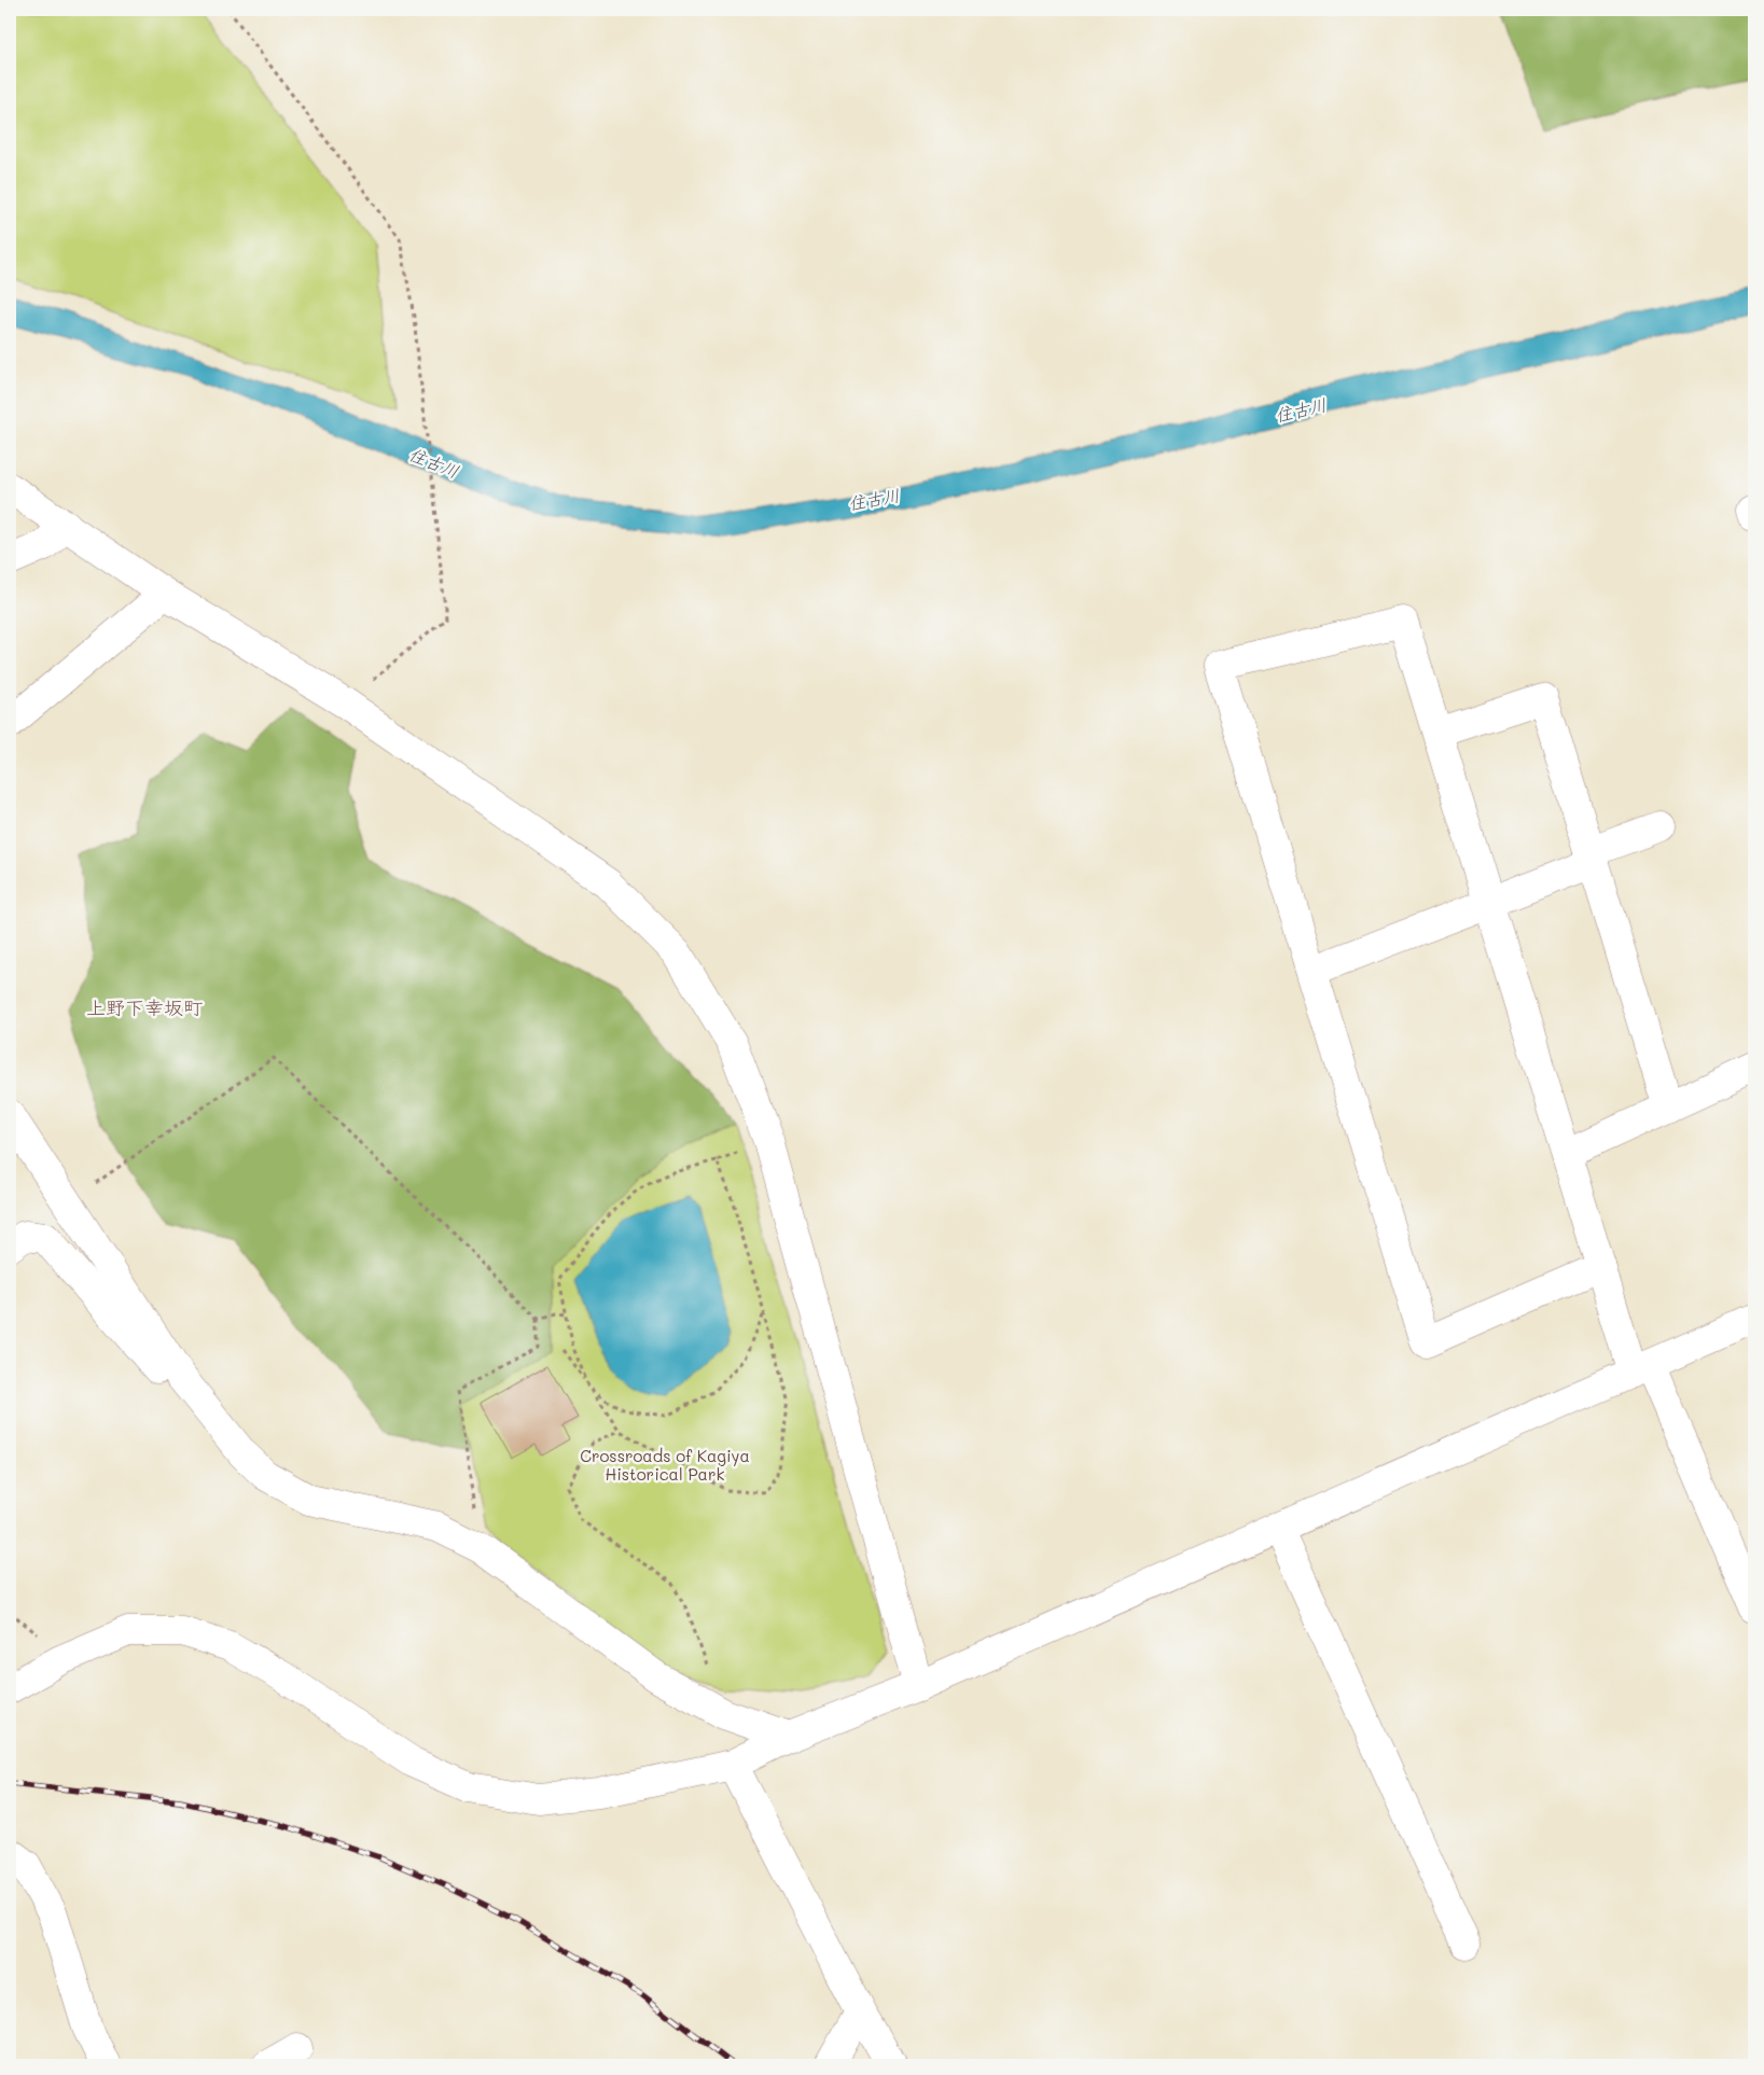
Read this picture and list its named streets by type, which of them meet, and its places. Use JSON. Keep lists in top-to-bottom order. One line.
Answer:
{"districts":["上野下幸坂町"],"water":["住古川"],"parks":["Crossroads of Kagiya Historical Park"]}
